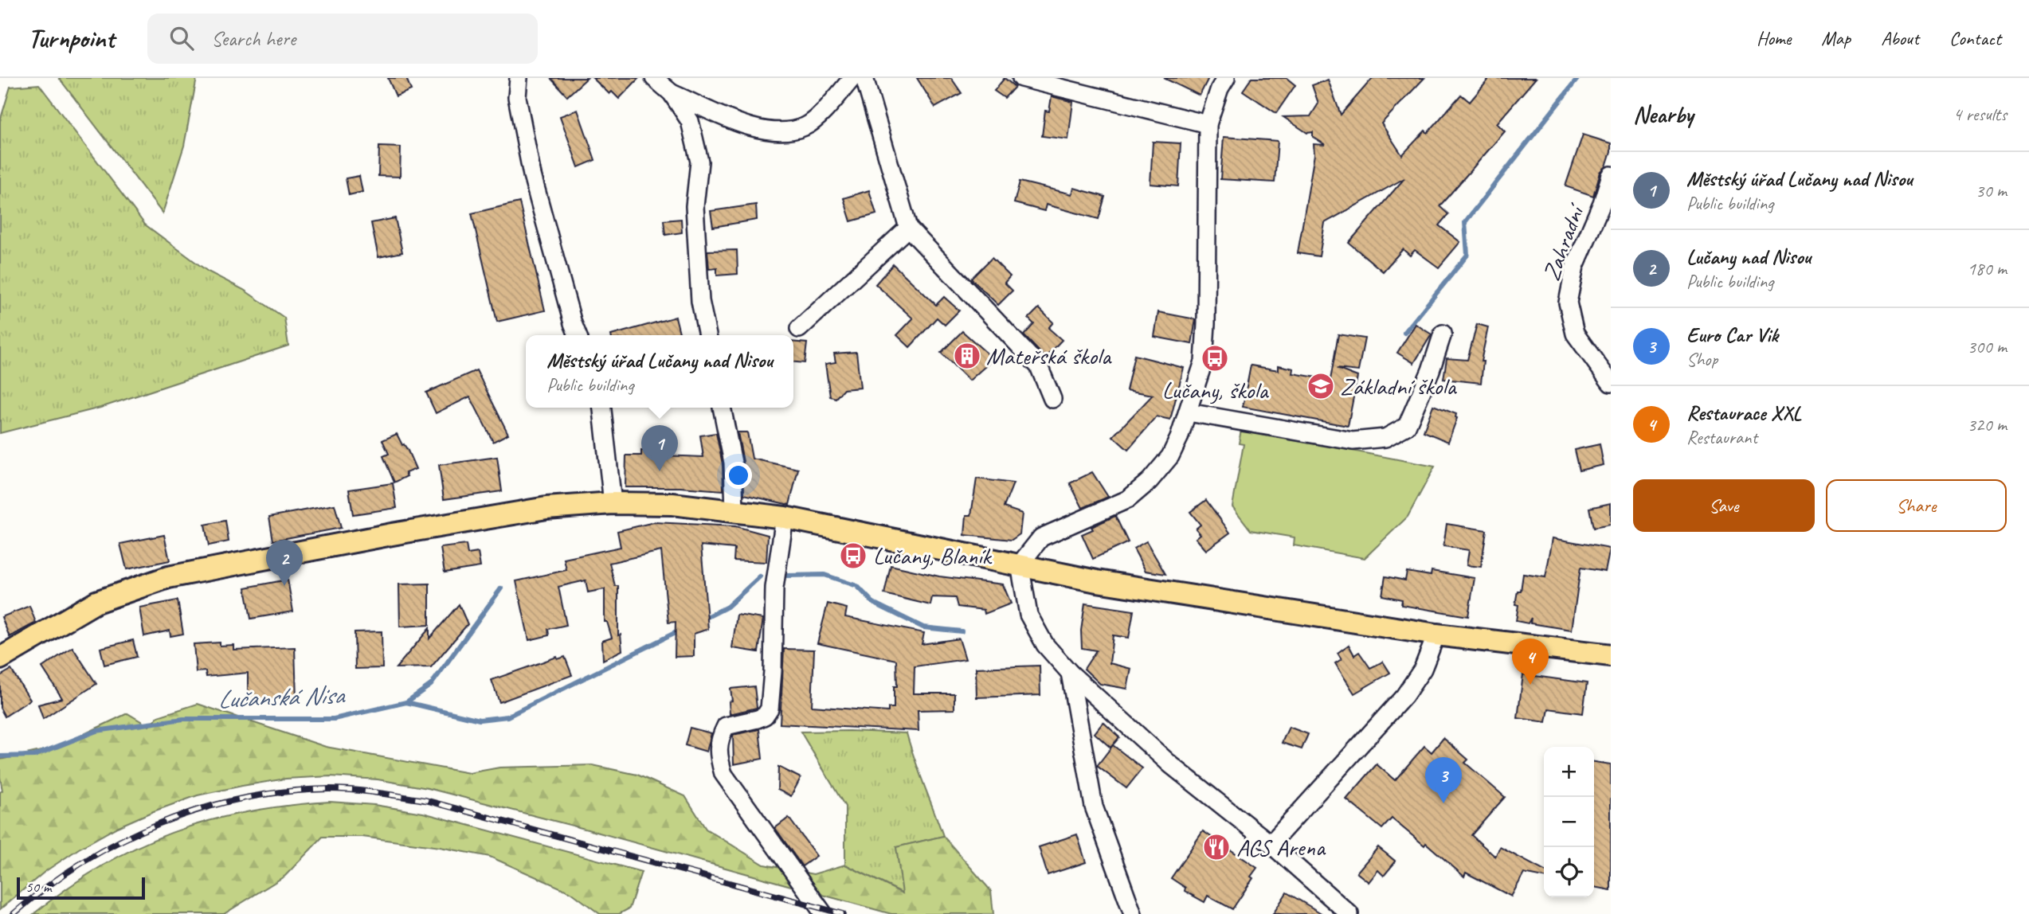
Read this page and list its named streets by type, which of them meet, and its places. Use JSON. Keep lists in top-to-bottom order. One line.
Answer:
{"streets":{"street":["Zahradní"]},"water":["Lučanská Nisa"],"places":{"building":["Mateřská škola"],"bus stop":["Lučany, škola","Lučany, Blaník"],"school or university":["Základní škola"],"restaurant":["ACS Arena"]},"scale_bar":"50 m","page":{"header":"Turnpoint","search":"Search here","nav":["Home","Map","About","Contact"],"heading":["Nearby","4 results"],"list":[{"mark":"1","name":"Městský úřad Lučany nad Nisou","note":"Public building","value":"30 m"},{"mark":"2","name":"Lučany nad Nisou","note":"Public building","value":"180 m"},{"mark":"3","name":"Euro Car Vik","note":"Shop","value":"300 m"},{"mark":"4","name":"Restaurace XXL","note":"Restaurant","value":"320 m"}],"popup":["Městský úřad Lučany nad Nisou","Public building"],"pins":["1","2","4","3"],"buttons":["Save","Share"],"map_buttons":["+","−"],"scale":"50 m"}}
